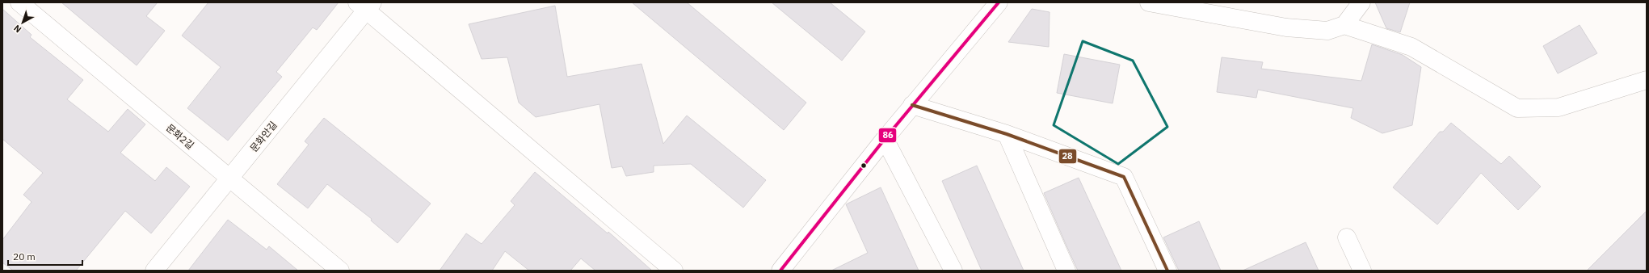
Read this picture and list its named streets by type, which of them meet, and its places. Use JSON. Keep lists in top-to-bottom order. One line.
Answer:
{"streets":{"street":["문화2길","문화안길"]},"crossings":[["문화2길","문화안길"]],"lines":["transit line 86","transit line 28"],"scale_bar":"20 m","north":"bottom left"}
